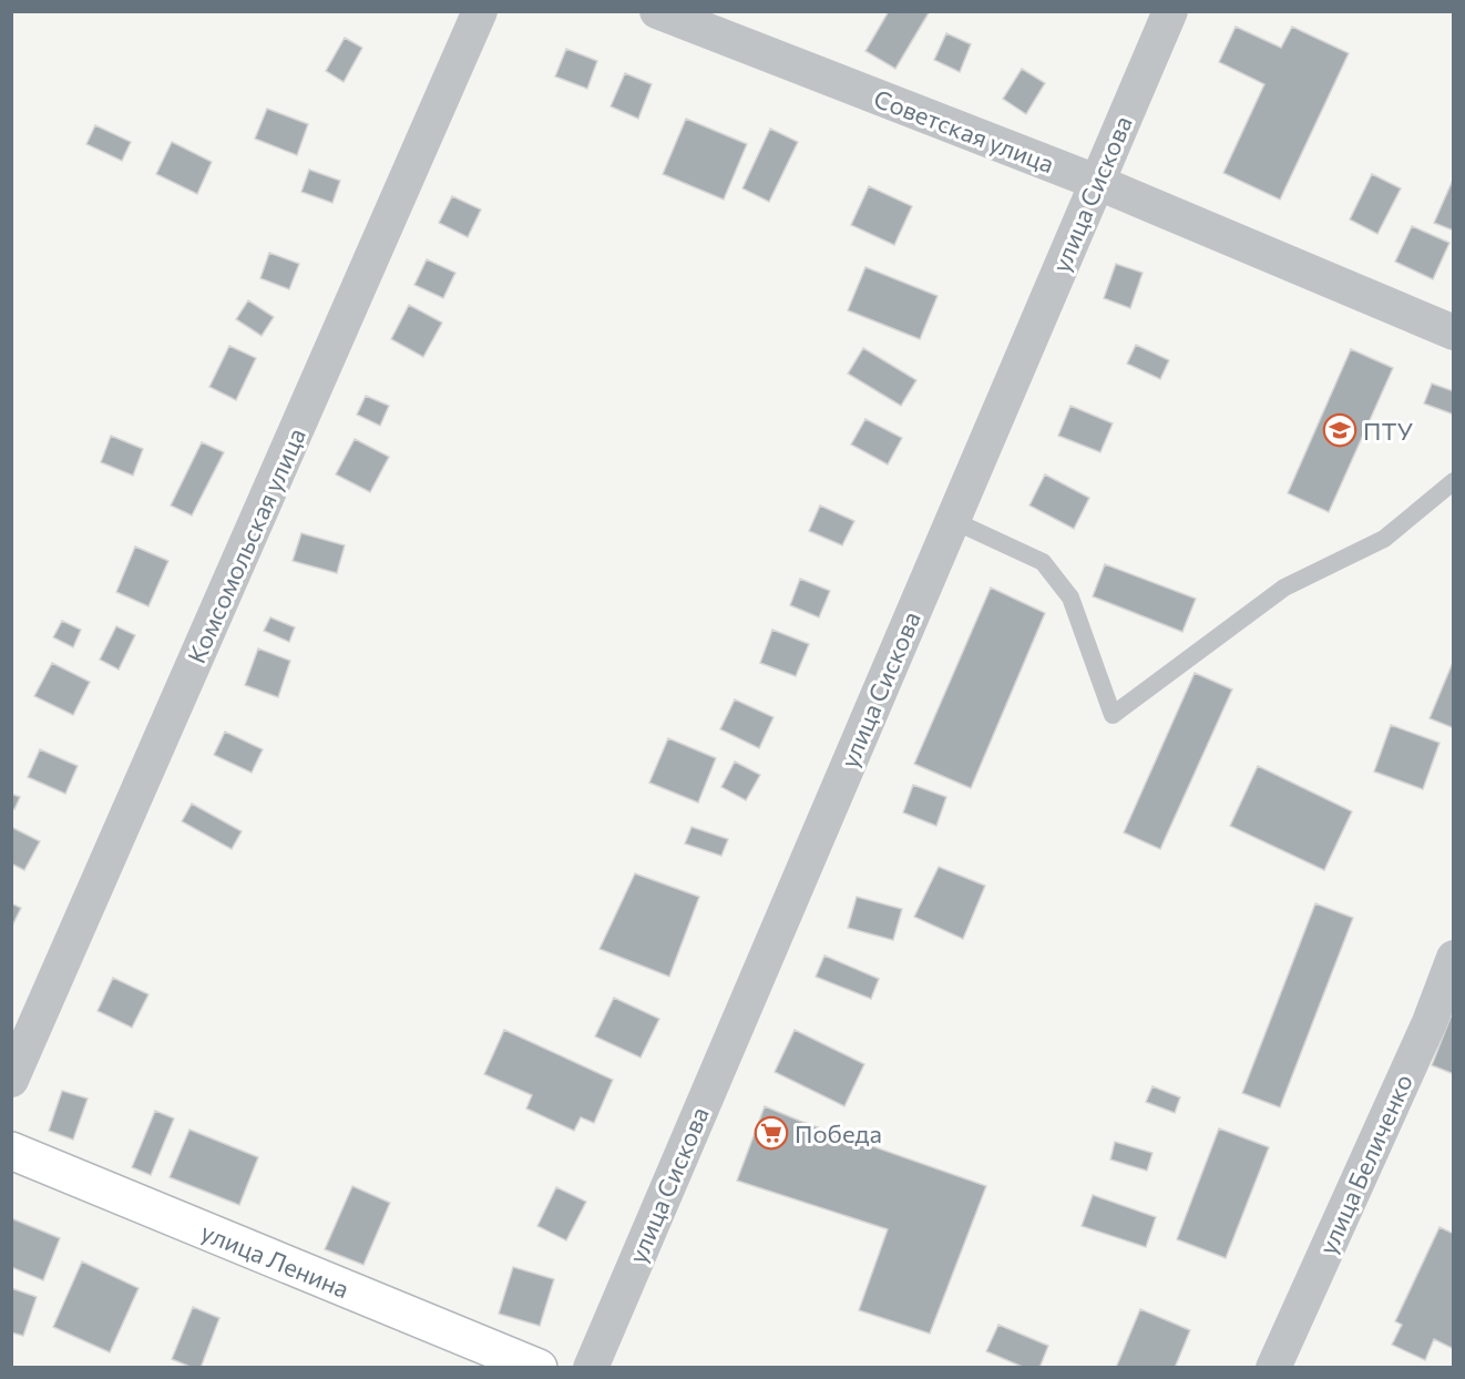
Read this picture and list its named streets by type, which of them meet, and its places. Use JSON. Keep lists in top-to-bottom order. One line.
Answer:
{"streets":{"street":["Советская улица","улица Сискова","Комсомольская улица","улица Беличенко","улица Ленина"]},"crossings":[["Советская улица","улица Сискова"]],"places":{"school or university":["ПТУ"],"supermarket":["Победа"]}}
